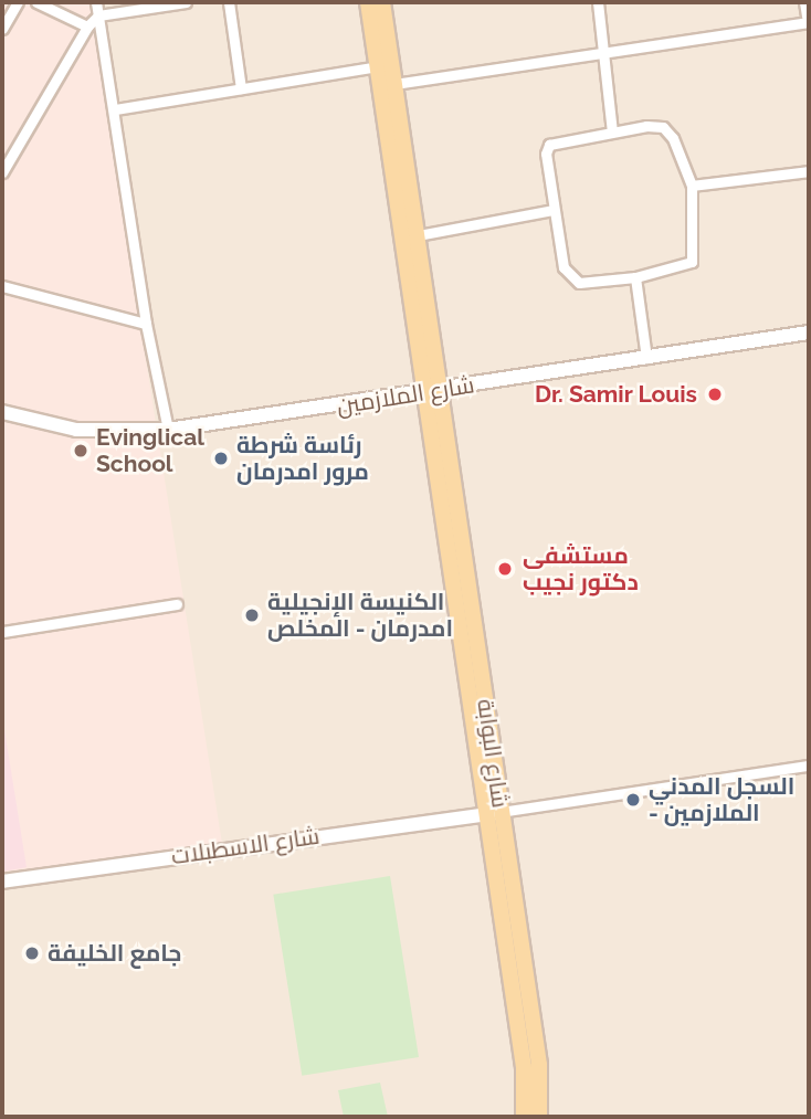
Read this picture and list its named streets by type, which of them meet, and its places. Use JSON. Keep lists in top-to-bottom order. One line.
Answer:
{"streets":{"main road":["شارع البوابة"],"street":["شارع الملازمين","شارع الاسطبلات"]},"crossings":[["شارع الملازمين","شارع البوابة"],["شارع البوابة","شارع الاسطبلات"]],"places":["Dr. Samir Louis","Evinglical School","رئاسة شرطة مرور امدرمان","مستشفى دكتور نجيب","الكنيسة الإنجيلية امدرمان - المخلص","السجل المدني - الملازمين","جامع الخليفة"]}
